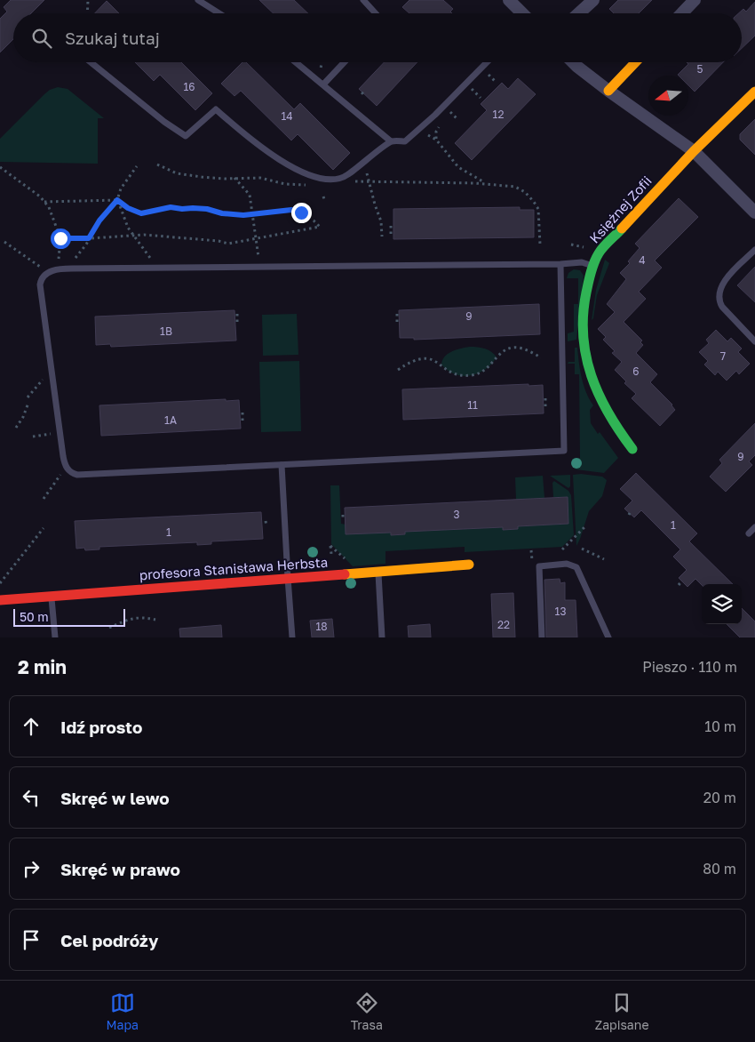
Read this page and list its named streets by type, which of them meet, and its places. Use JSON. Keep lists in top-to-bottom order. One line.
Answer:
{"streets":{"street":["Księżnej Zofii","profesora Stanisława Herbsta"]},"house_numbers":["5","16","12","14","4","9","1B","7","6","11","1A","9","3","1","1","13","22","18"],"scale_bar":"50 m","north":"left","page":{"search":"Szukaj tutaj","scale":"50 m","heading":["2 min","Pieszo · 110 m"],"list":[["Idź prosto","10 m"],["Skręć w lewo","20 m"],["Skręć w prawo","80 m"],"Cel podróży"],"nav":["Mapa","Trasa","Zapisane"]}}
